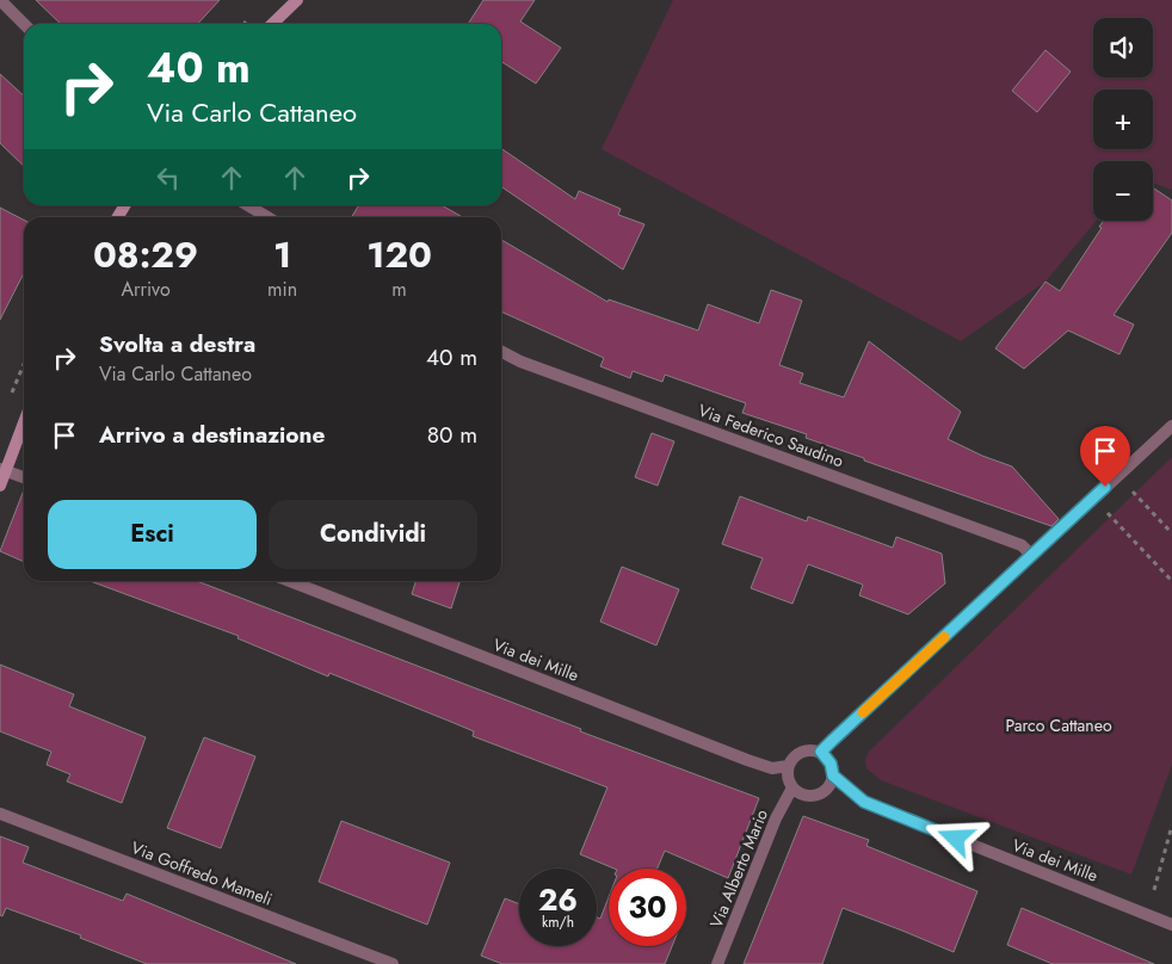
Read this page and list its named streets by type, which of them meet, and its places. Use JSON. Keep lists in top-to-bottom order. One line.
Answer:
{"streets":{"street":["Via Federico Saudino","Via dei Mille","Via Alberto Mario","Via Goffredo Mameli"]},"crossings":[["Via dei Mille","Via Alberto Mario"]],"parks":["Parco Cattaneo"],"page":{"map_buttons":["+","−"],"turn":["40 m","Via Carlo Cattaneo"],"eta":["08:29","Arrivo","1","min","120","m"],"list":[{"name":"Svolta a destra","note":"Via Carlo Cattaneo","value":"40 m"},{"name":"Arrivo a destinazione","value":"80 m"}],"buttons":["Esci","Condividi"],"speed":"26 km/h","limit":"30"}}
